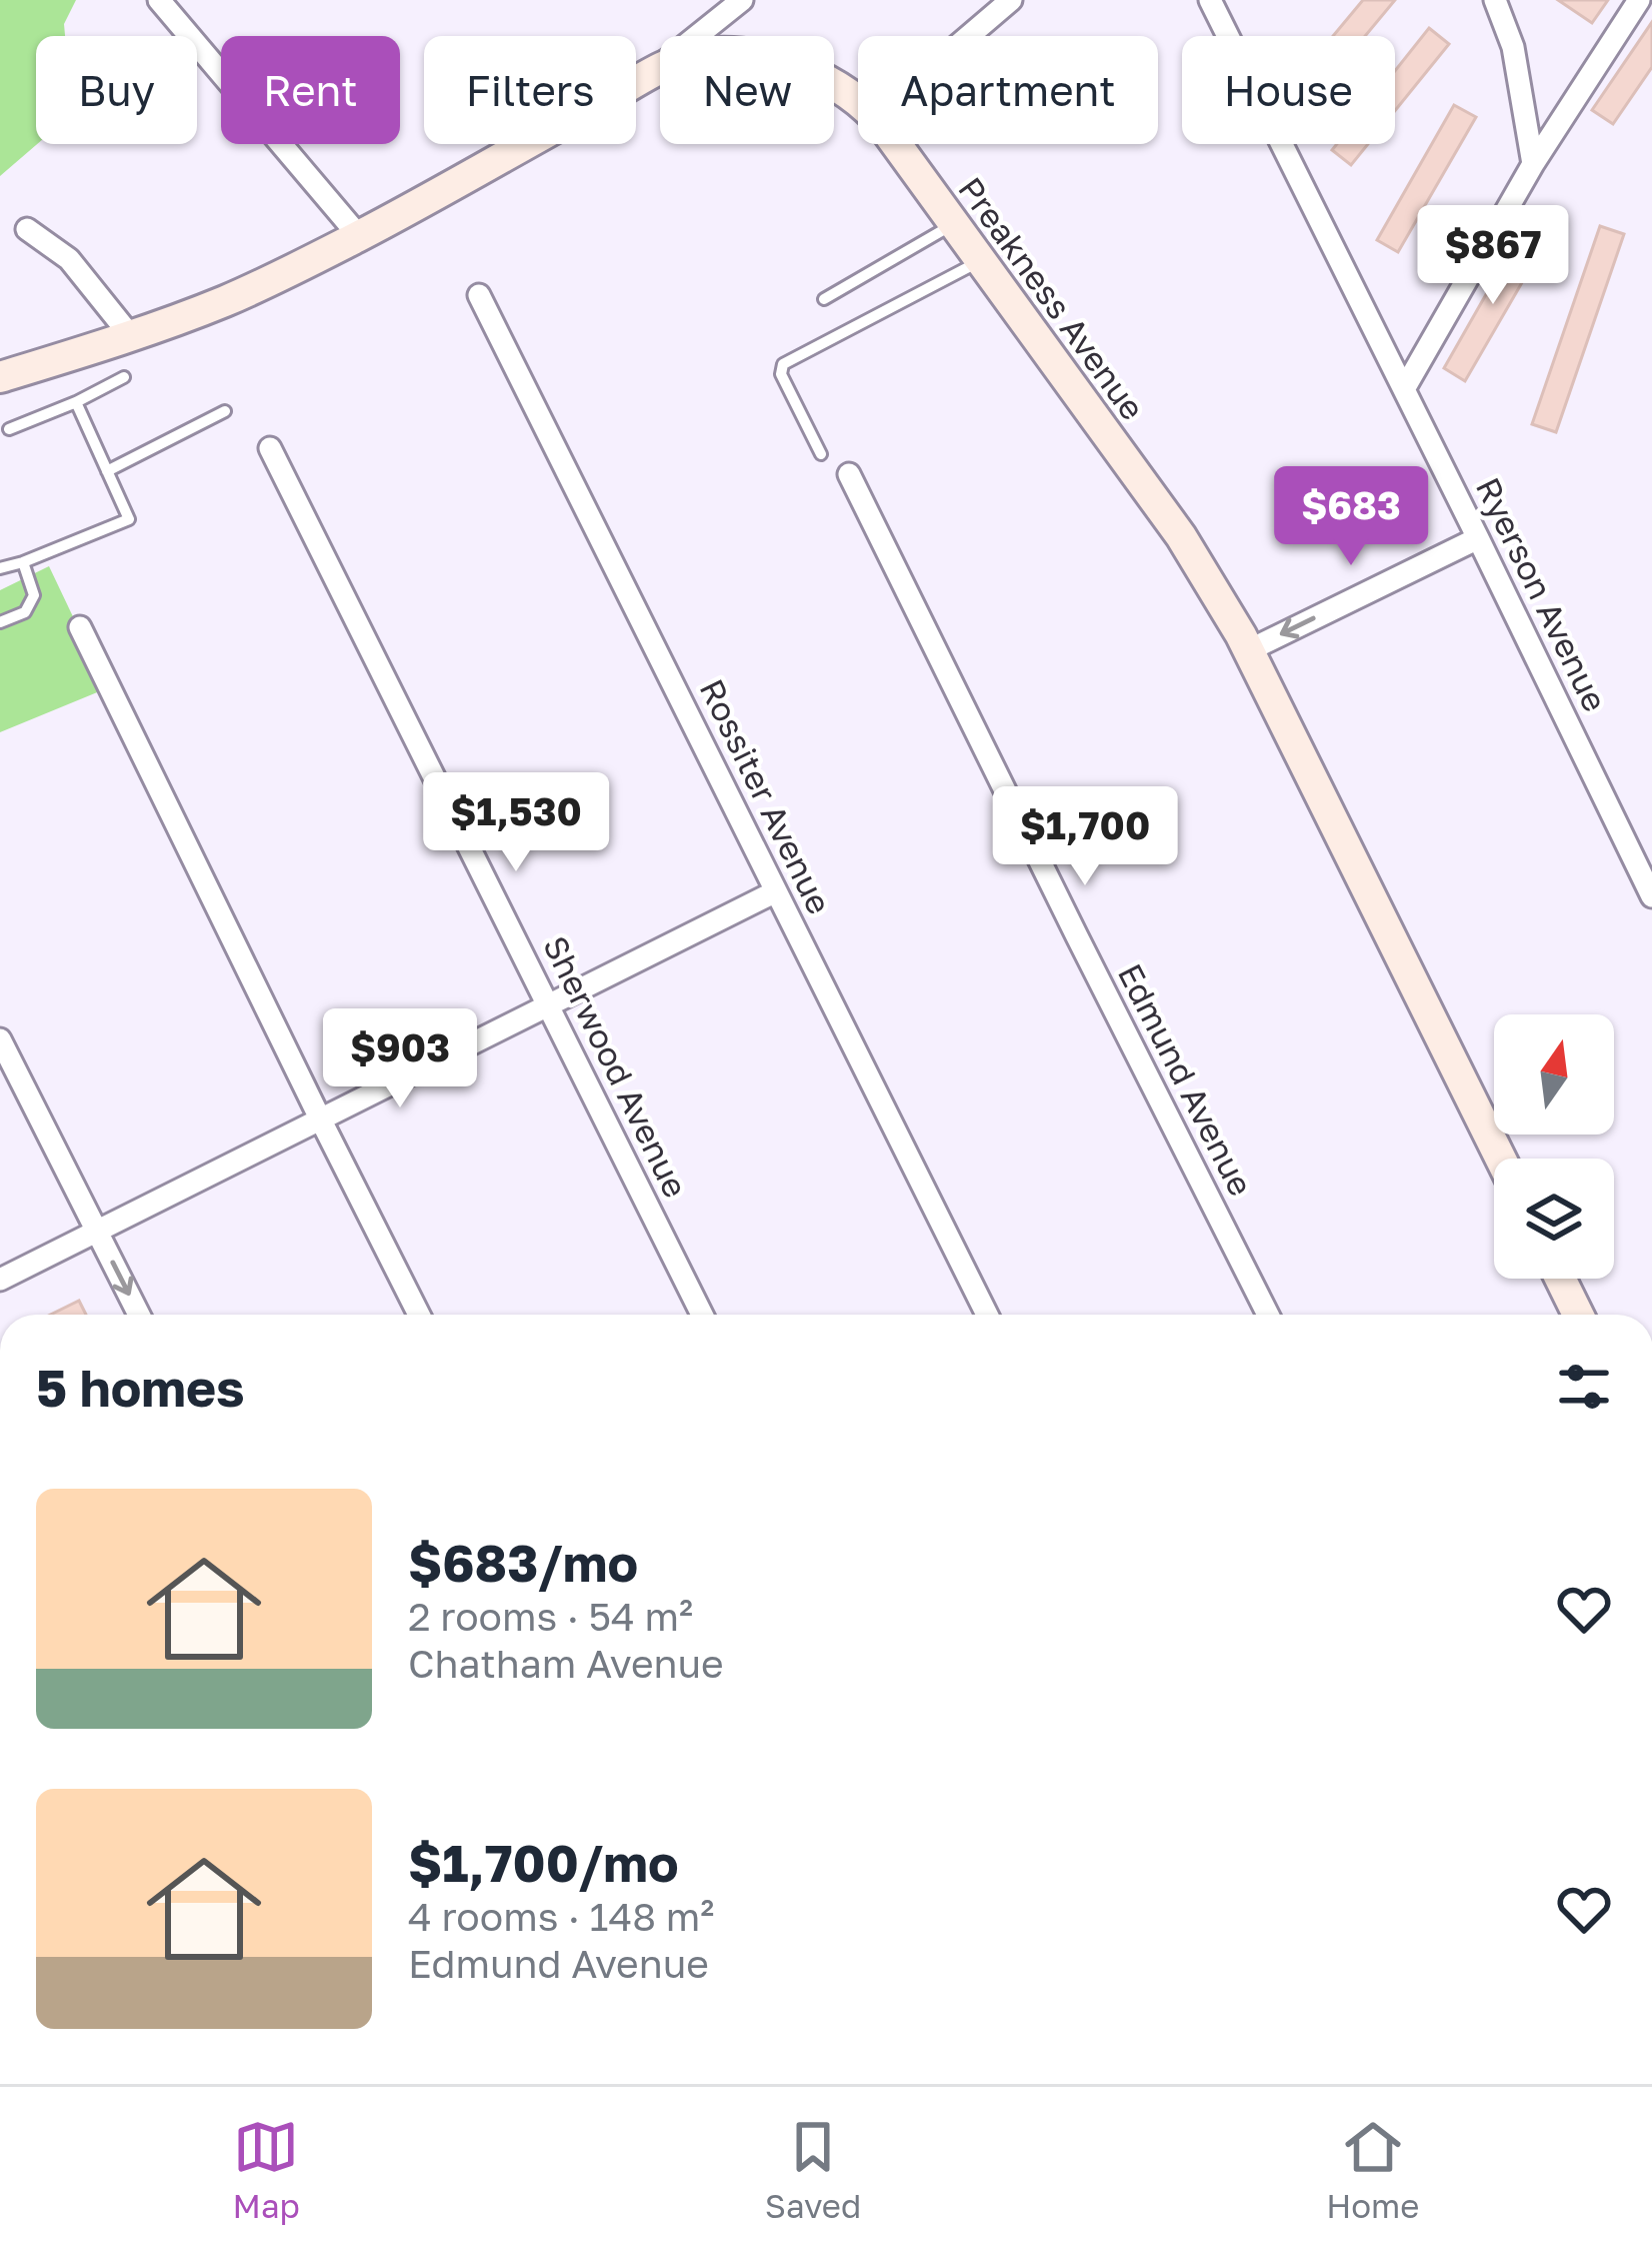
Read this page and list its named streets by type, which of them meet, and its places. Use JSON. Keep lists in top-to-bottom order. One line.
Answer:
{"streets":{"main road":["Preakness Avenue"],"street":["Ryerson Avenue","Rossiter Avenue","Sherwood Avenue","Edmund Avenue"]},"north":"top","page":{"chip":["Buy","Rent","Filters","New","Apartment","House"],"price":["$867","$683","$1,530","$1,700","$903"],"heading":"5 homes","list":[{"name":"$683/mo","note":"2 rooms · 54 m² · Chatham Avenue"},{"name":"$1,700/mo","note":"4 rooms · 148 m² · Edmund Avenue"}],"tabs":["Map","Saved","Home"]}}
